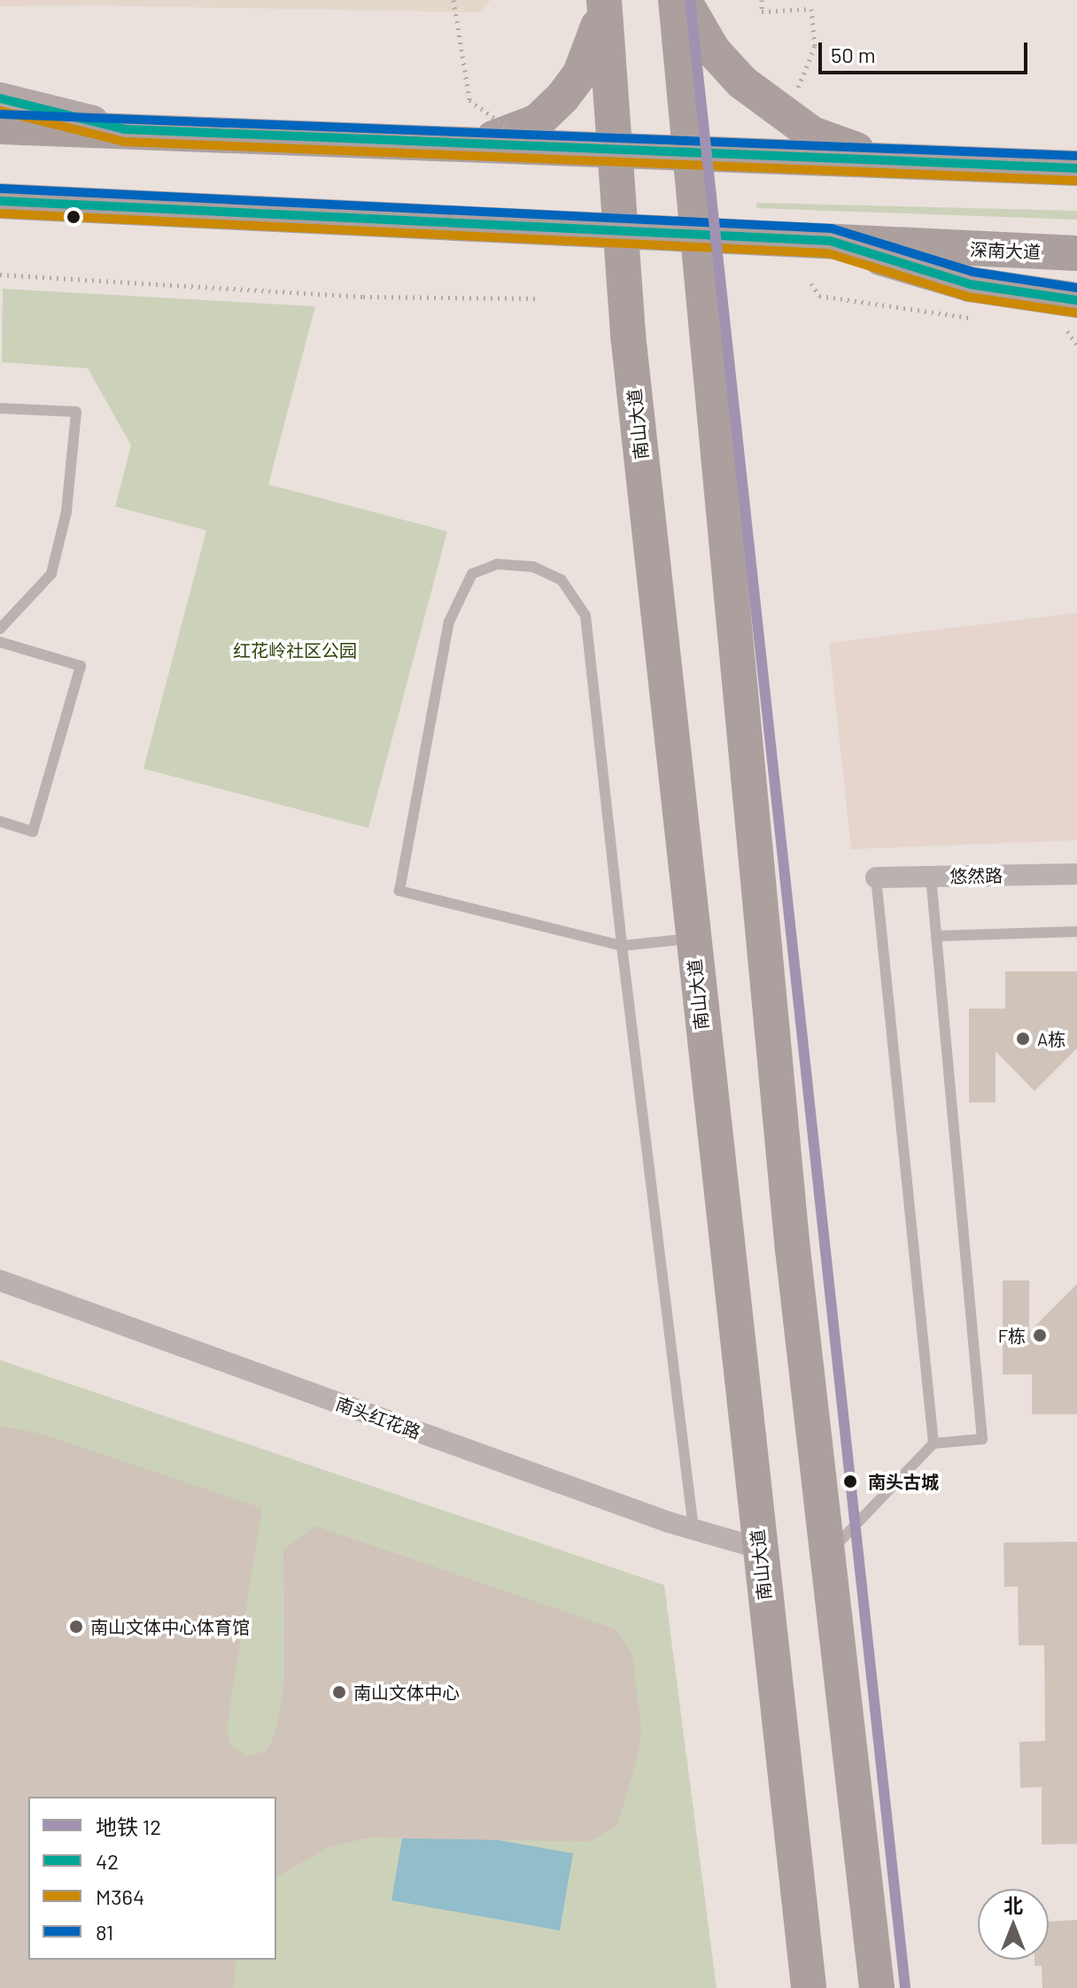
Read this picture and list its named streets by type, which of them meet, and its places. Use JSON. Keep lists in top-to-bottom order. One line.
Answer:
{"streets":{"main road":["深南大道","南山大道"],"street":["悠然路","南头红花路"]},"crossings":[["深南大道","南山大道"],["南山大道","南头红花路"]],"parks":["红花岭社区公园"],"places":["A栋","F栋","南头古城","南山文体中心体育馆","南山文体中心"],"lines":["metro line 12","transit line 42","transit line M364","transit line 81"],"legend":["地铁 12","42","M364","81"],"scale_bar":"50 m","north":"top"}
